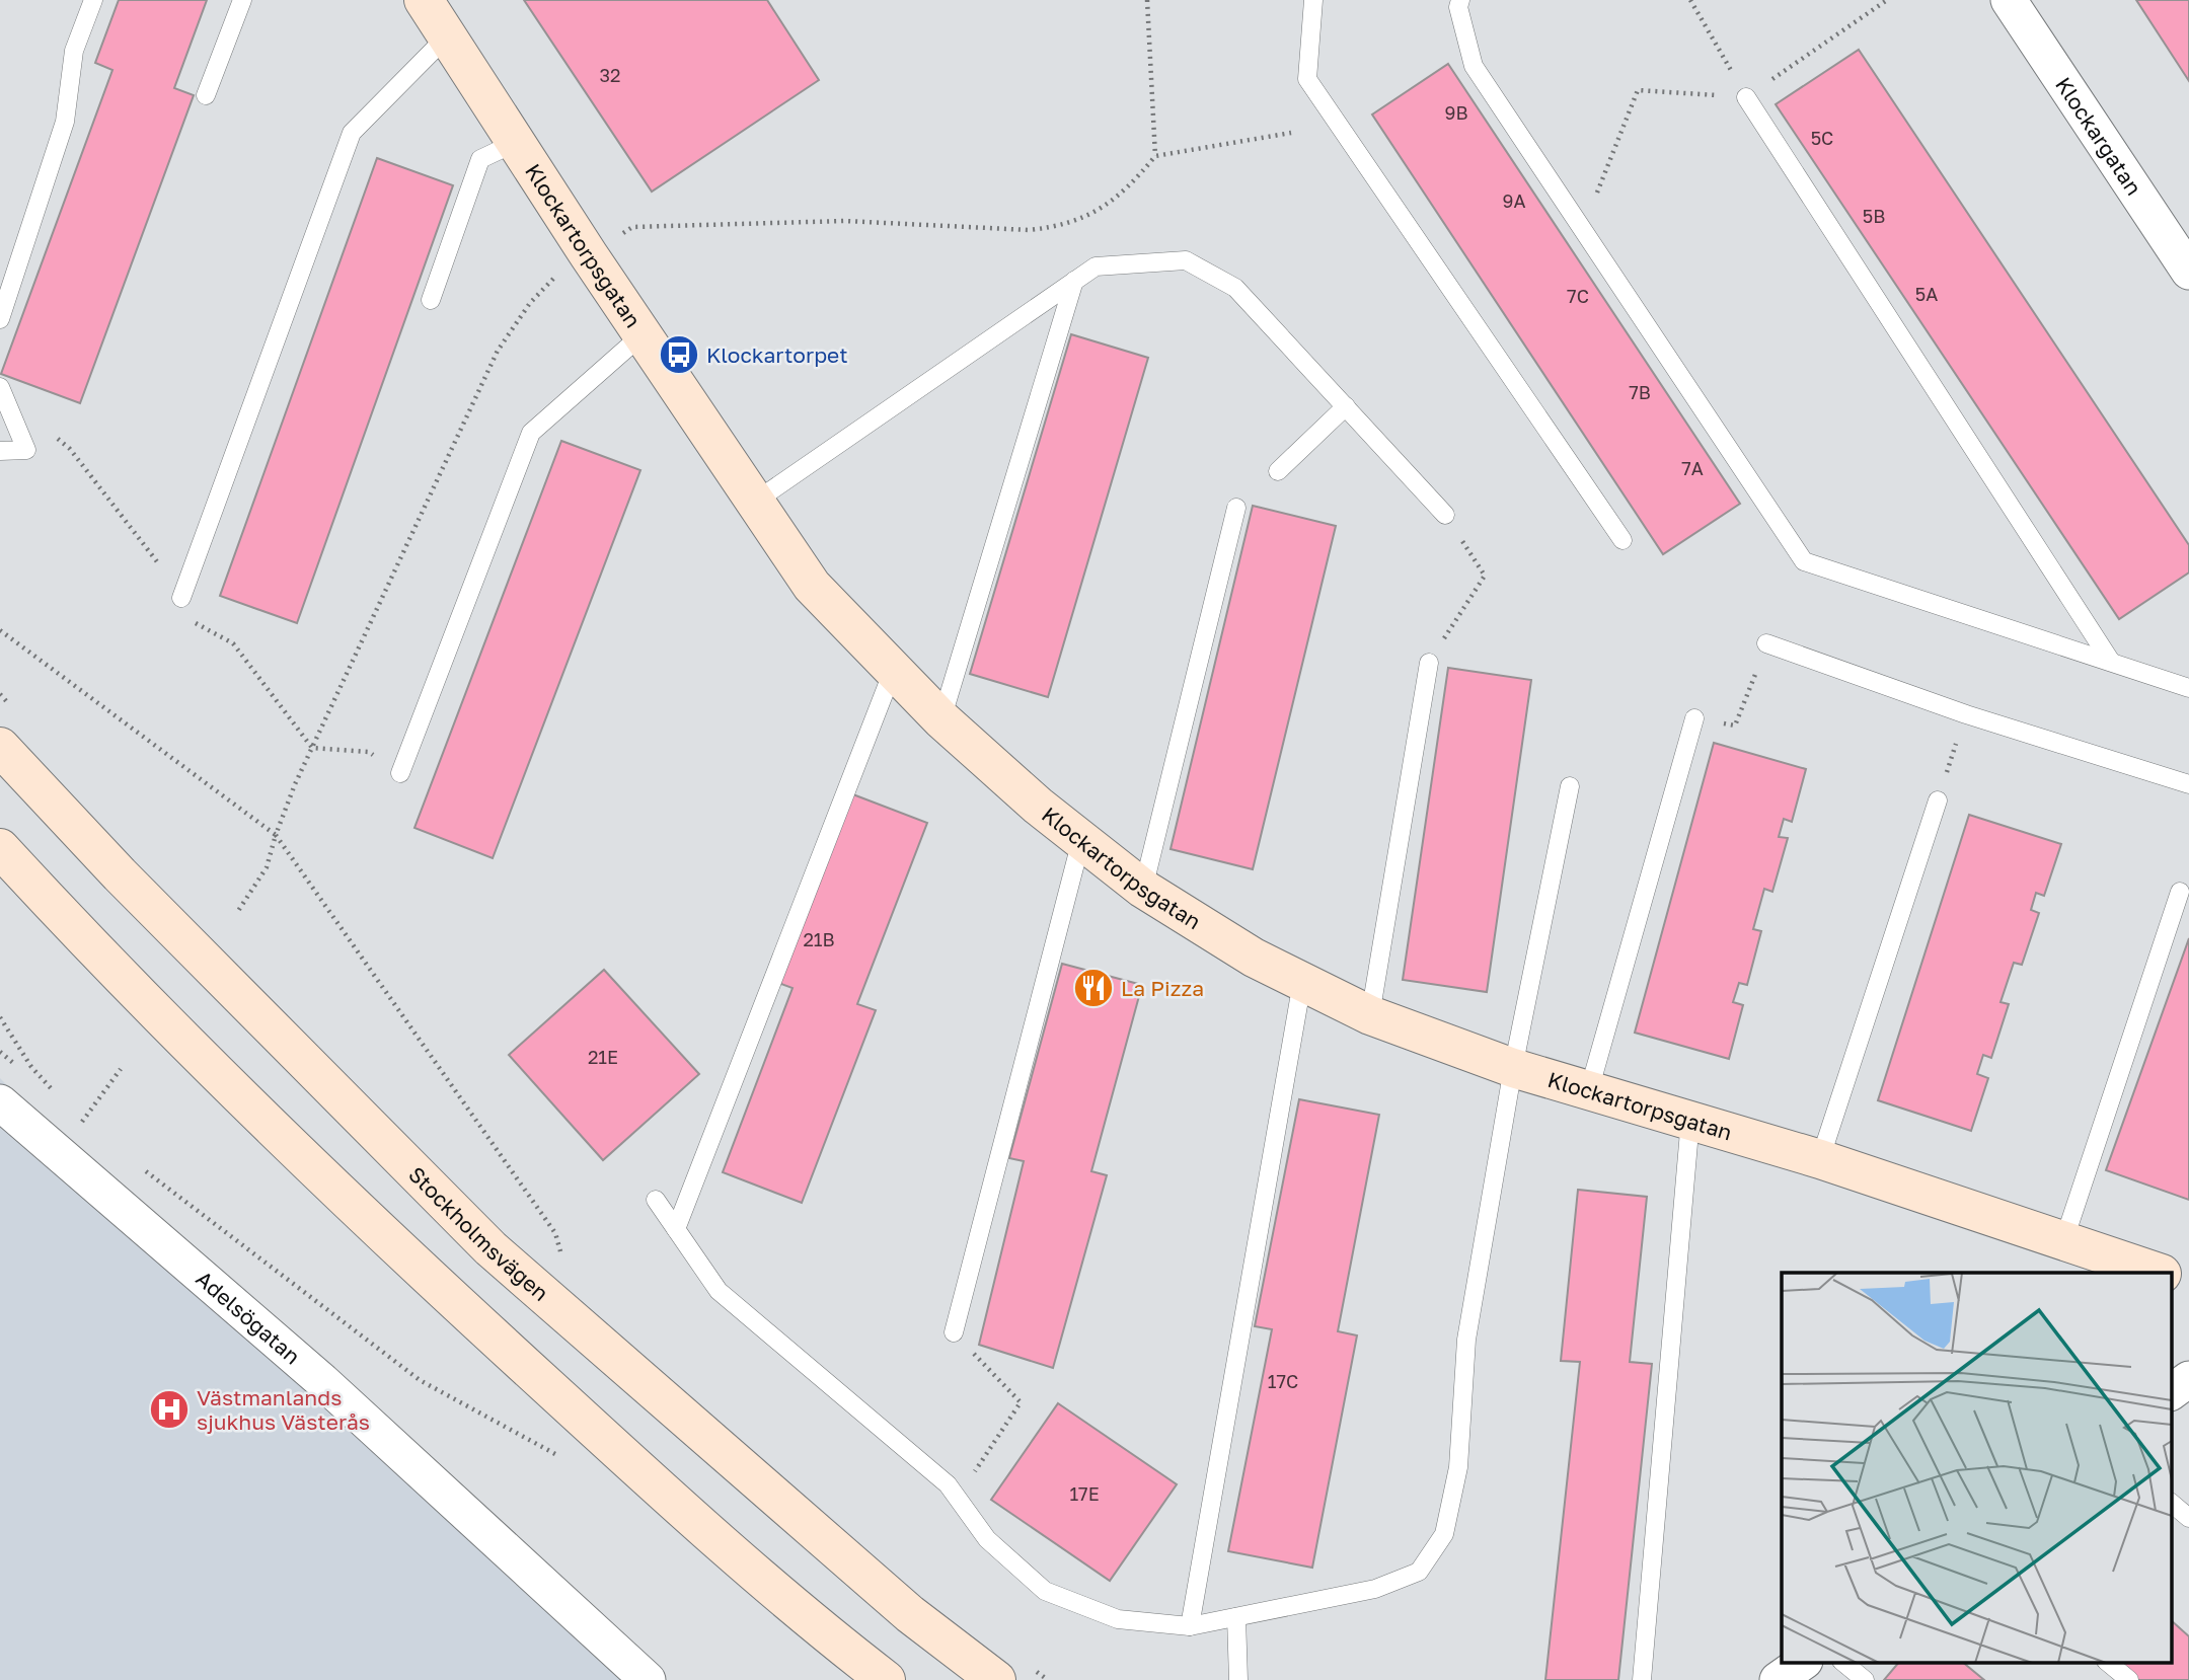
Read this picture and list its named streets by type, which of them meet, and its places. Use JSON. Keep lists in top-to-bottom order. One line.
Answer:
{"streets":{"main road":["Klockartorpsgatan","Stockholmsvägen"],"street":["Klockargatan","Adelsögatan"]},"places":{"bus stop":["Klockartorpet"],"restaurant":["La Pizza"],"hospital":["Västmanlands sjukhus Västerås"]},"house_numbers":["32","9B","5C","9A","5B","5A","7C","7B","7A","21B","21E","17C","17E"]}
